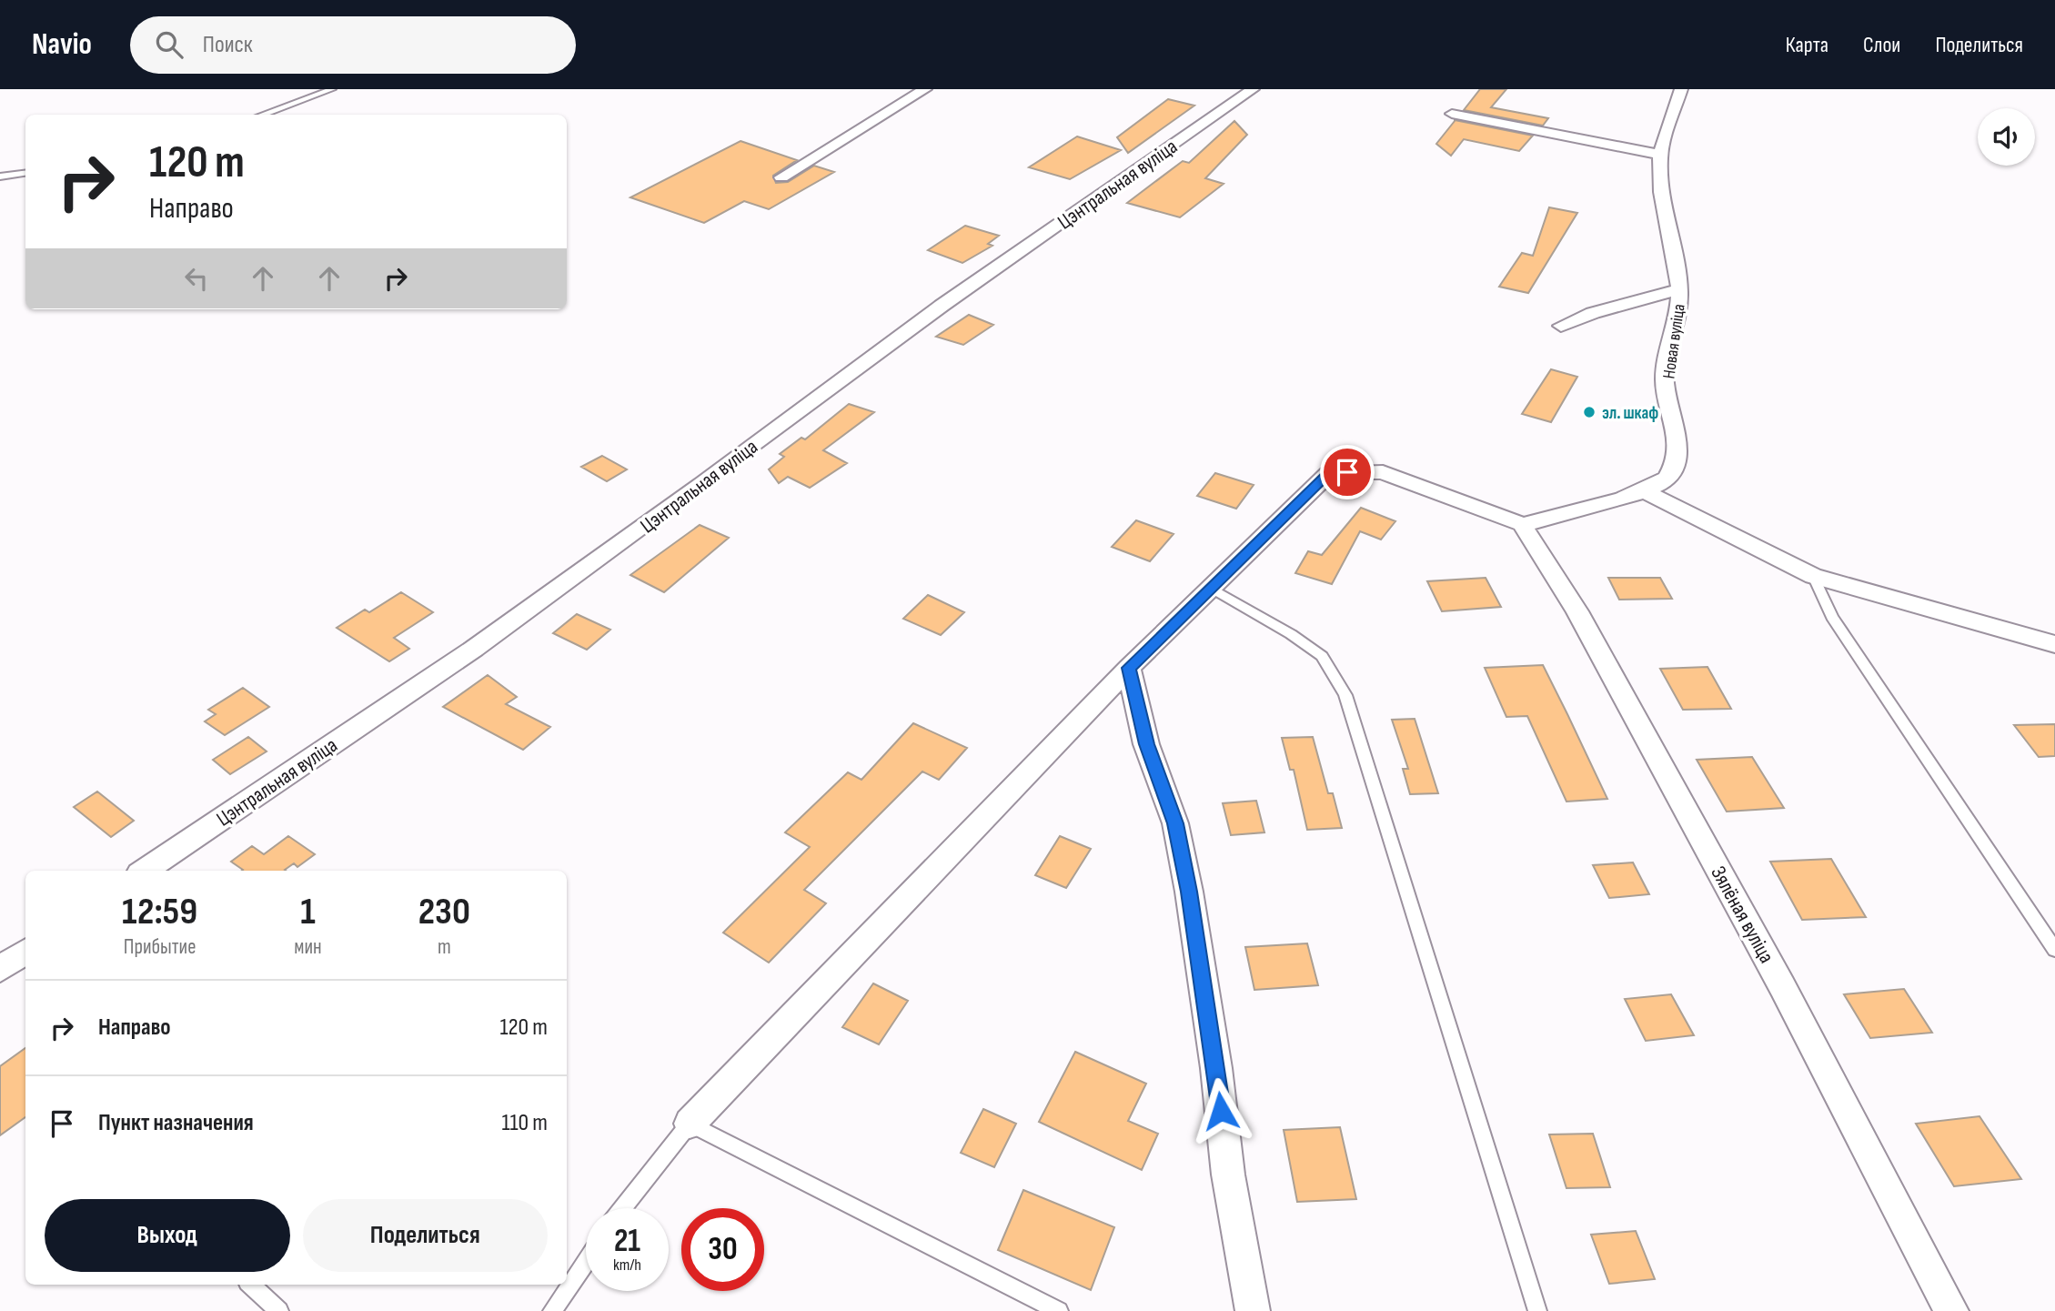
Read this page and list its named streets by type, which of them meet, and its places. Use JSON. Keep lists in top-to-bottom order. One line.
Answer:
{"streets":{"street":["Цэнтральная вуліца","Новая вуліца","Зялёная вуліца"]},"crossings":[["Новая вуліца","Зялёная вуліца"]],"places":["эл. шкаф"],"page":{"header":"Navio","search":"Поиск","nav":["Карта","Слои","Поделиться"],"turn":["120 m","Направо"],"eta":["12:59","Прибытие","1","мин","230","m"],"list":[{"name":"Направо","value":"120 m"},{"name":"Пункт назначения","value":"110 m"}],"buttons":["Выход","Поделиться"],"speed":"21 km/h","limit":"30"}}
